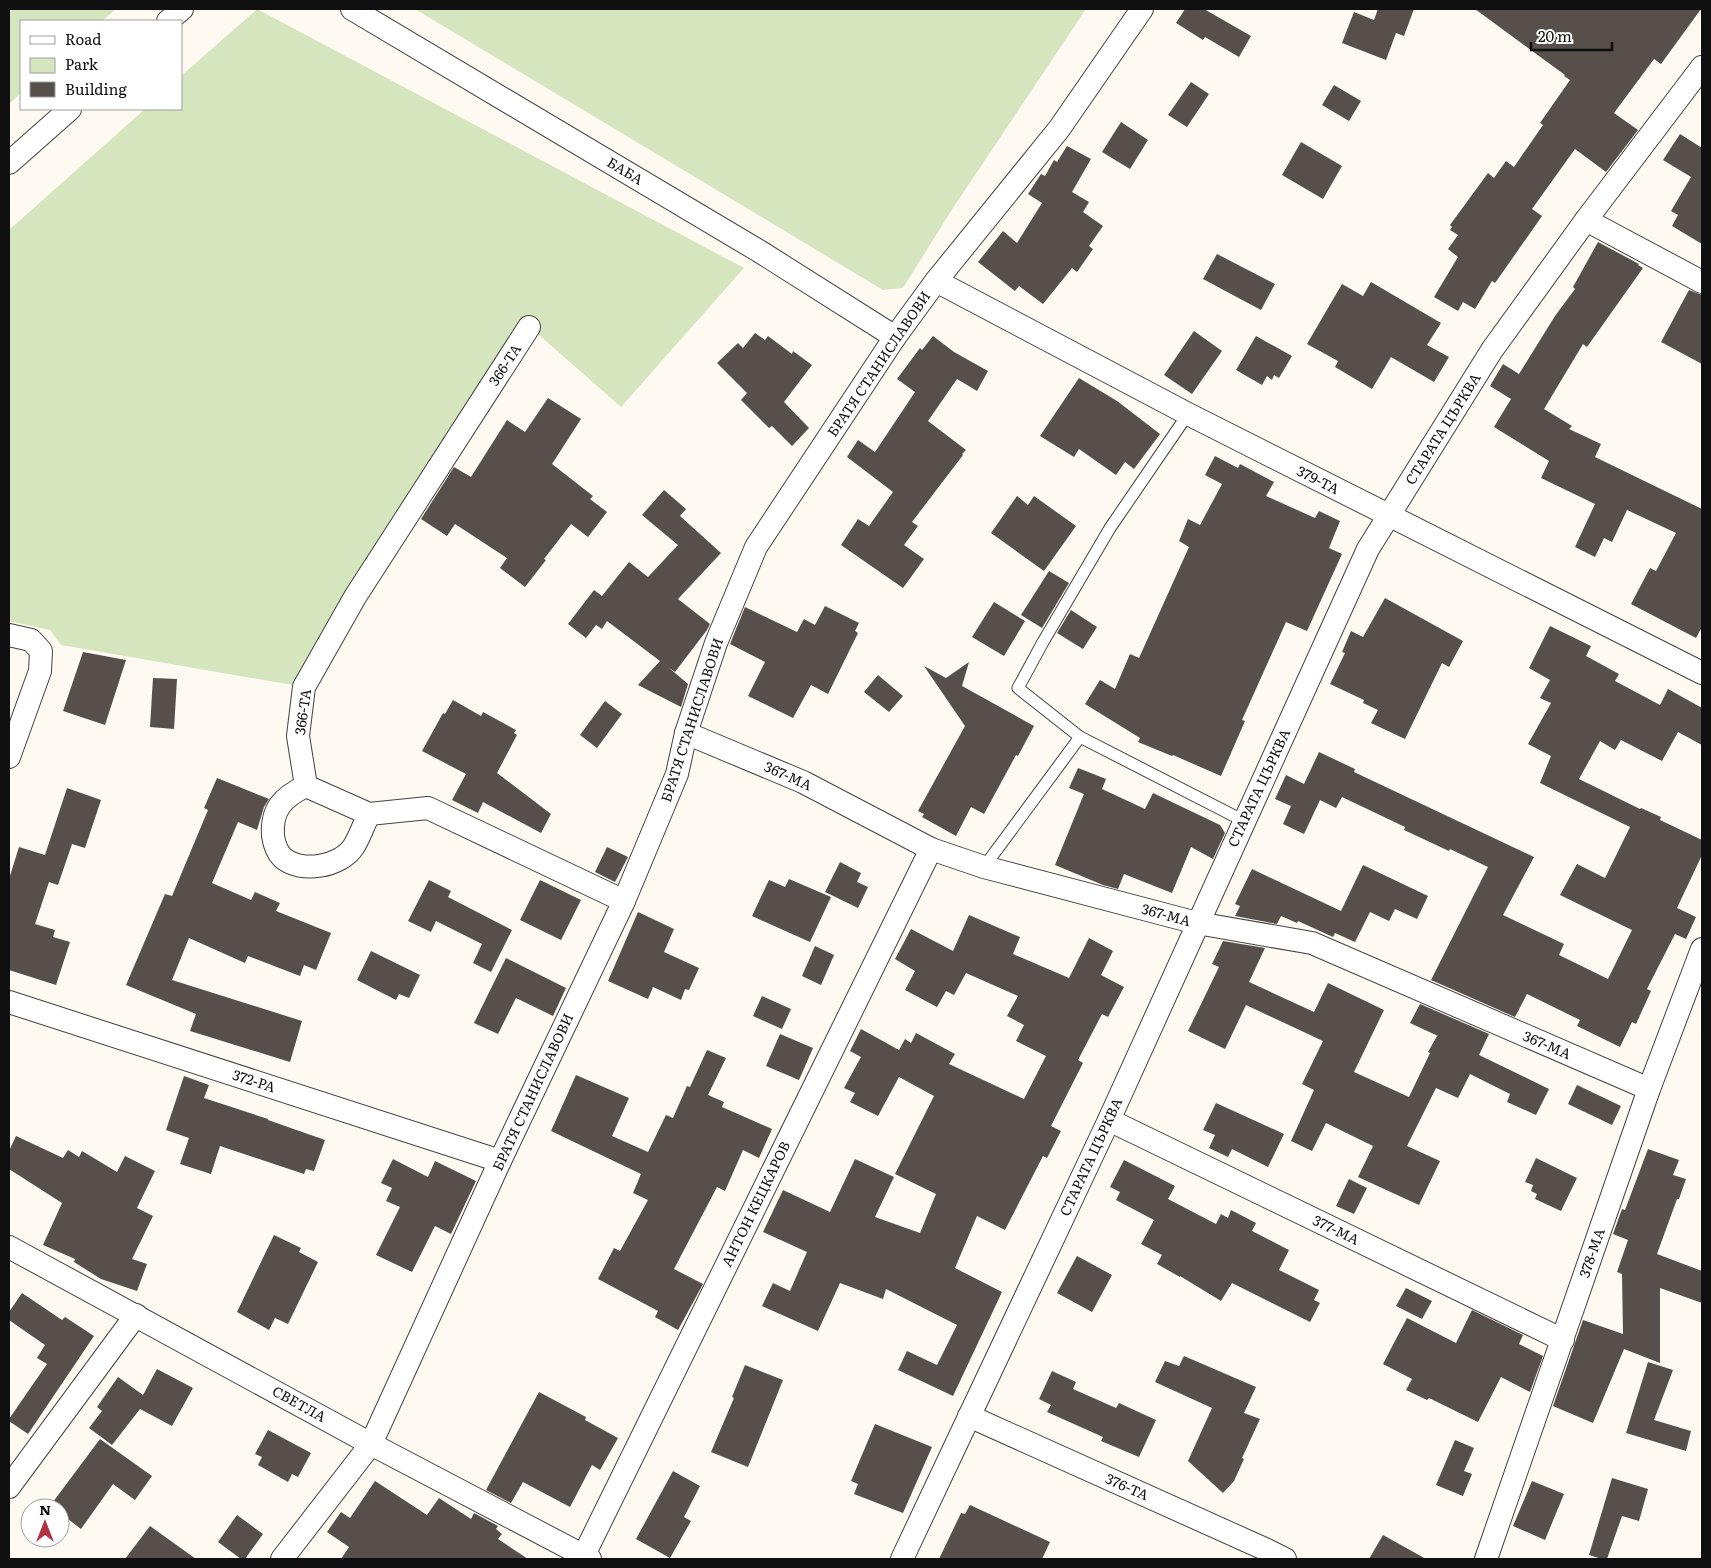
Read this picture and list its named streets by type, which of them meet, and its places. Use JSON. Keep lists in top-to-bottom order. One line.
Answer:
{"streets":{"street":["БАБА","БРАТЯ СТАНИСЛАВОВИ","366-ТА","СТАРАТА ЦЪРКВА","379-ТА","367-МА","372-РА","АНТОН КЕЦКАРОВ","377-МА","378-МА","СВЕТЛА","376-ТА"]},"crossings":[["БАБА","БРАТЯ СТАНИСЛАВОВИ"],["БРАТЯ СТАНИСЛАВОВИ","379-ТА"],["БРАТЯ СТАНИСЛАВОВИ","367-МА"],["БРАТЯ СТАНИСЛАВОВИ","372-РА"],["БРАТЯ СТАНИСЛАВОВИ","СВЕТЛА"],["СТАРАТА ЦЪРКВА","379-ТА"],["СТАРАТА ЦЪРКВА","367-МА"],["СТАРАТА ЦЪРКВА","377-МА"],["СТАРАТА ЦЪРКВА","376-ТА"],["367-МА","АНТОН КЕЦКАРОВ"],["367-МА","378-МА"],["АНТОН КЕЦКАРОВ","СВЕТЛА"],["377-МА","378-МА"]],"legend":["Road","Park","Building"],"scale_bar":"20 m","north":"top"}
